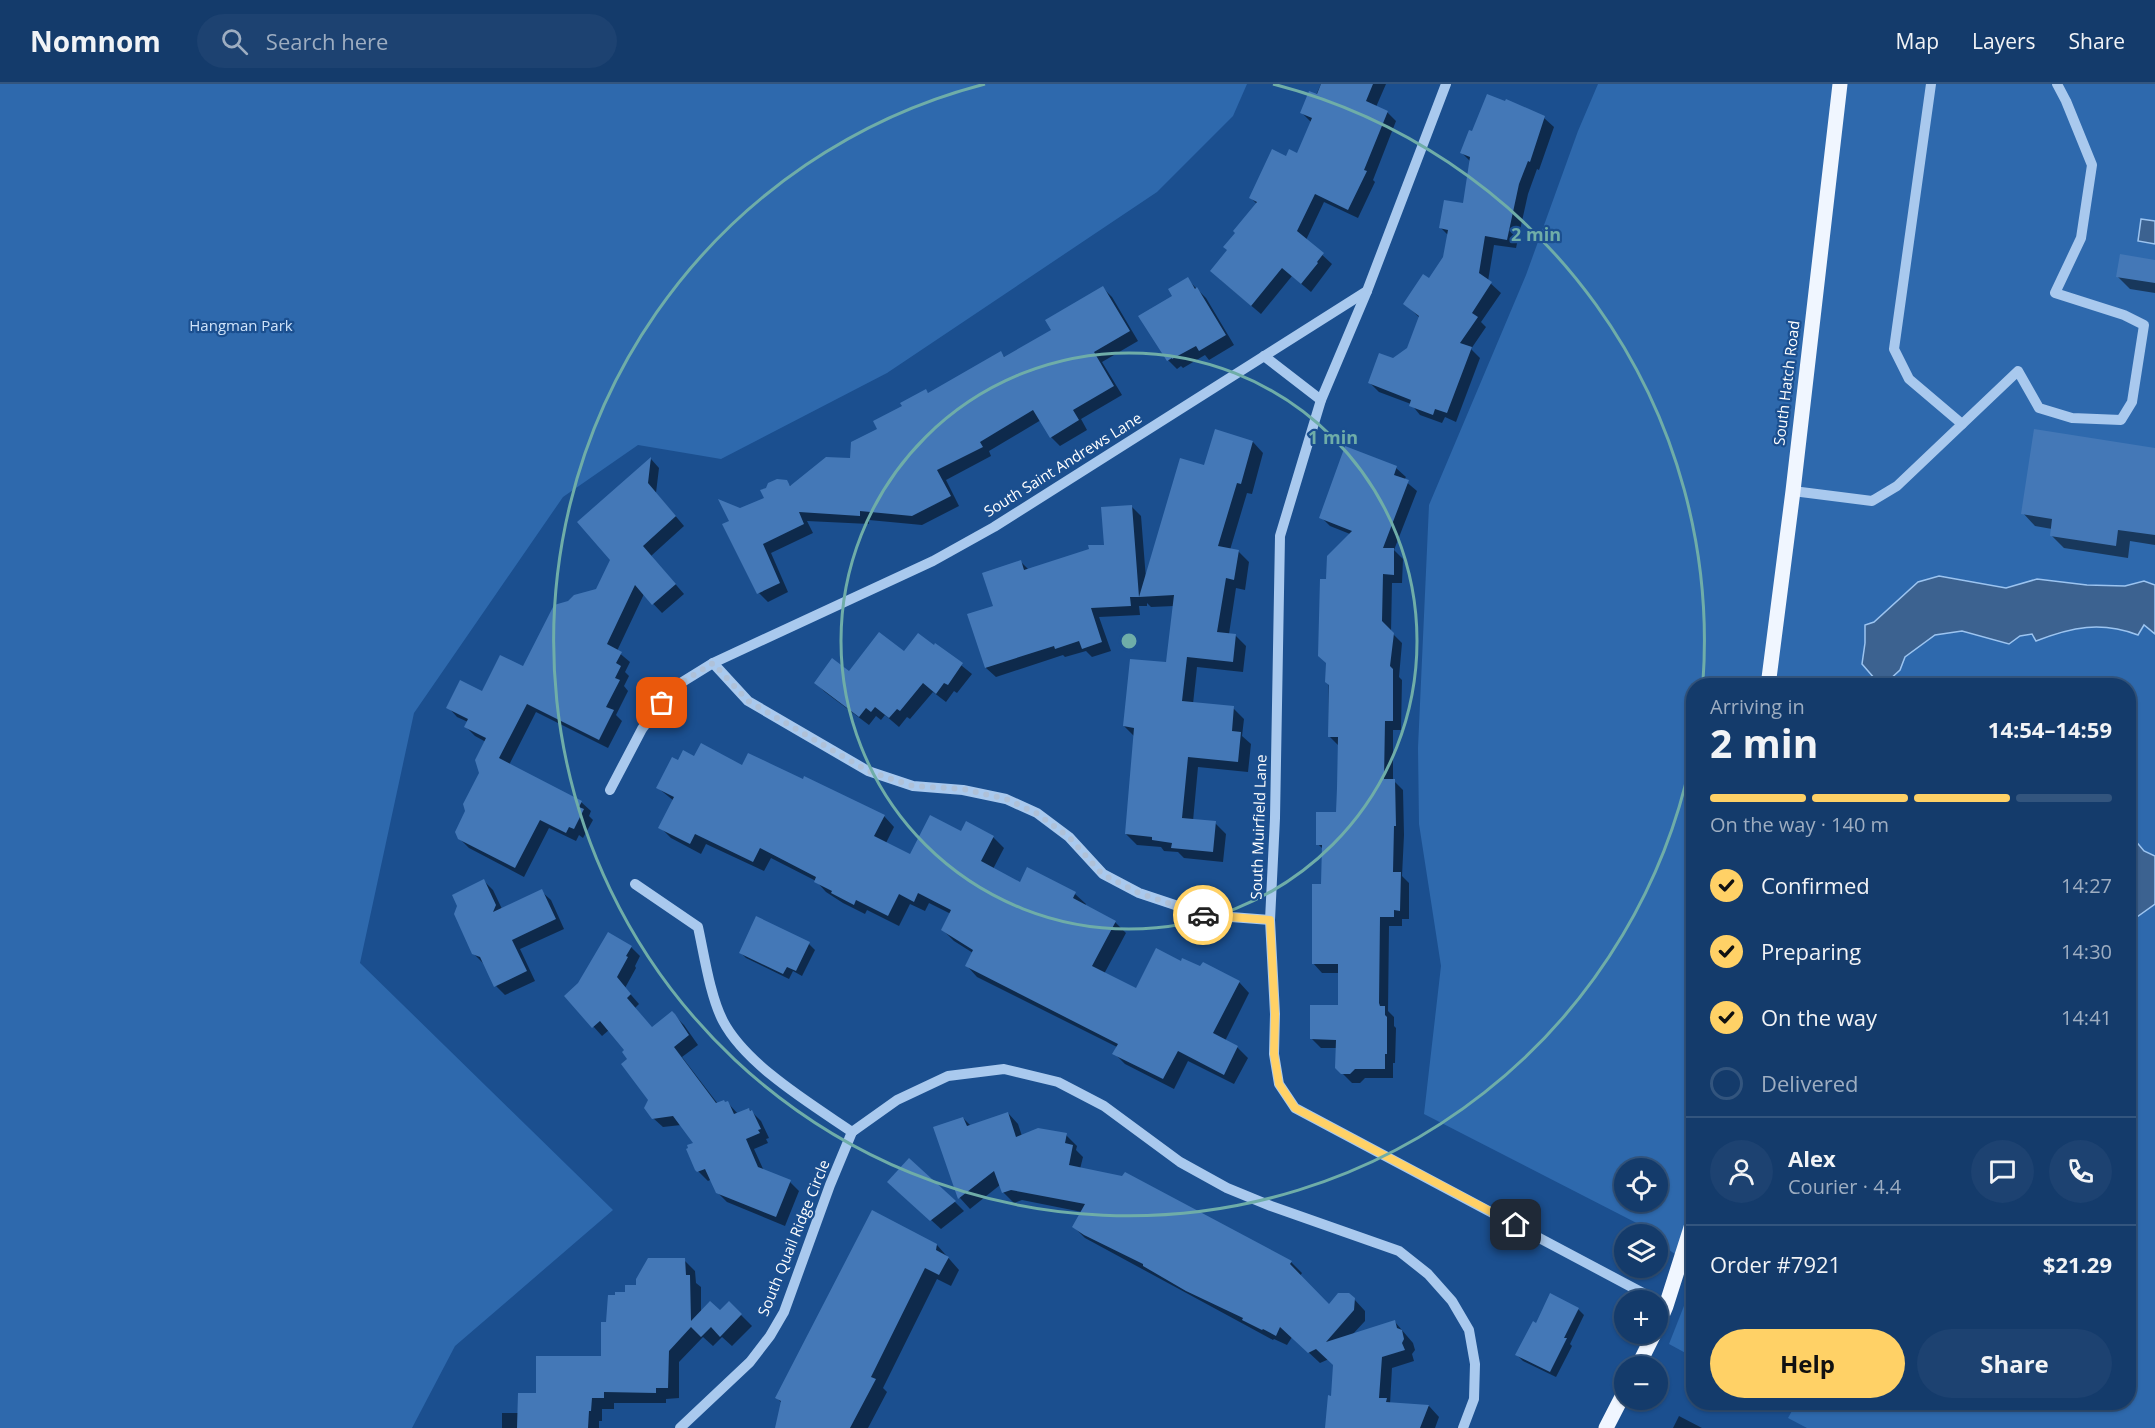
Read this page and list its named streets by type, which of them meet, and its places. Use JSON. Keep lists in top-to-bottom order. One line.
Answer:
{"streets":{"main road":["South Hatch Road"],"street":["South Saint Andrews Lane","South Muirfield Lane","South Quail Ridge Circle"]},"crossings":[["South Saint Andrews Lane","South Muirfield Lane"]],"parks":["Hangman Park"],"page":{"header":"Nomnom","search":"Search here","nav":["Map","Layers","Share"],"heading":["2 min","Arriving in","14:54–14:59"],"panel":["Alex","Courier · 4.4","Order #7921","$21.29"],"bar":"On the way · 140 m","list":[["Confirmed","14:27"],["Preparing","14:30"],["On the way","14:41"],"Delivered"],"map_buttons":["+","−"],"buttons":["Help","Share"]},"rings":["2 min","1 min"]}
